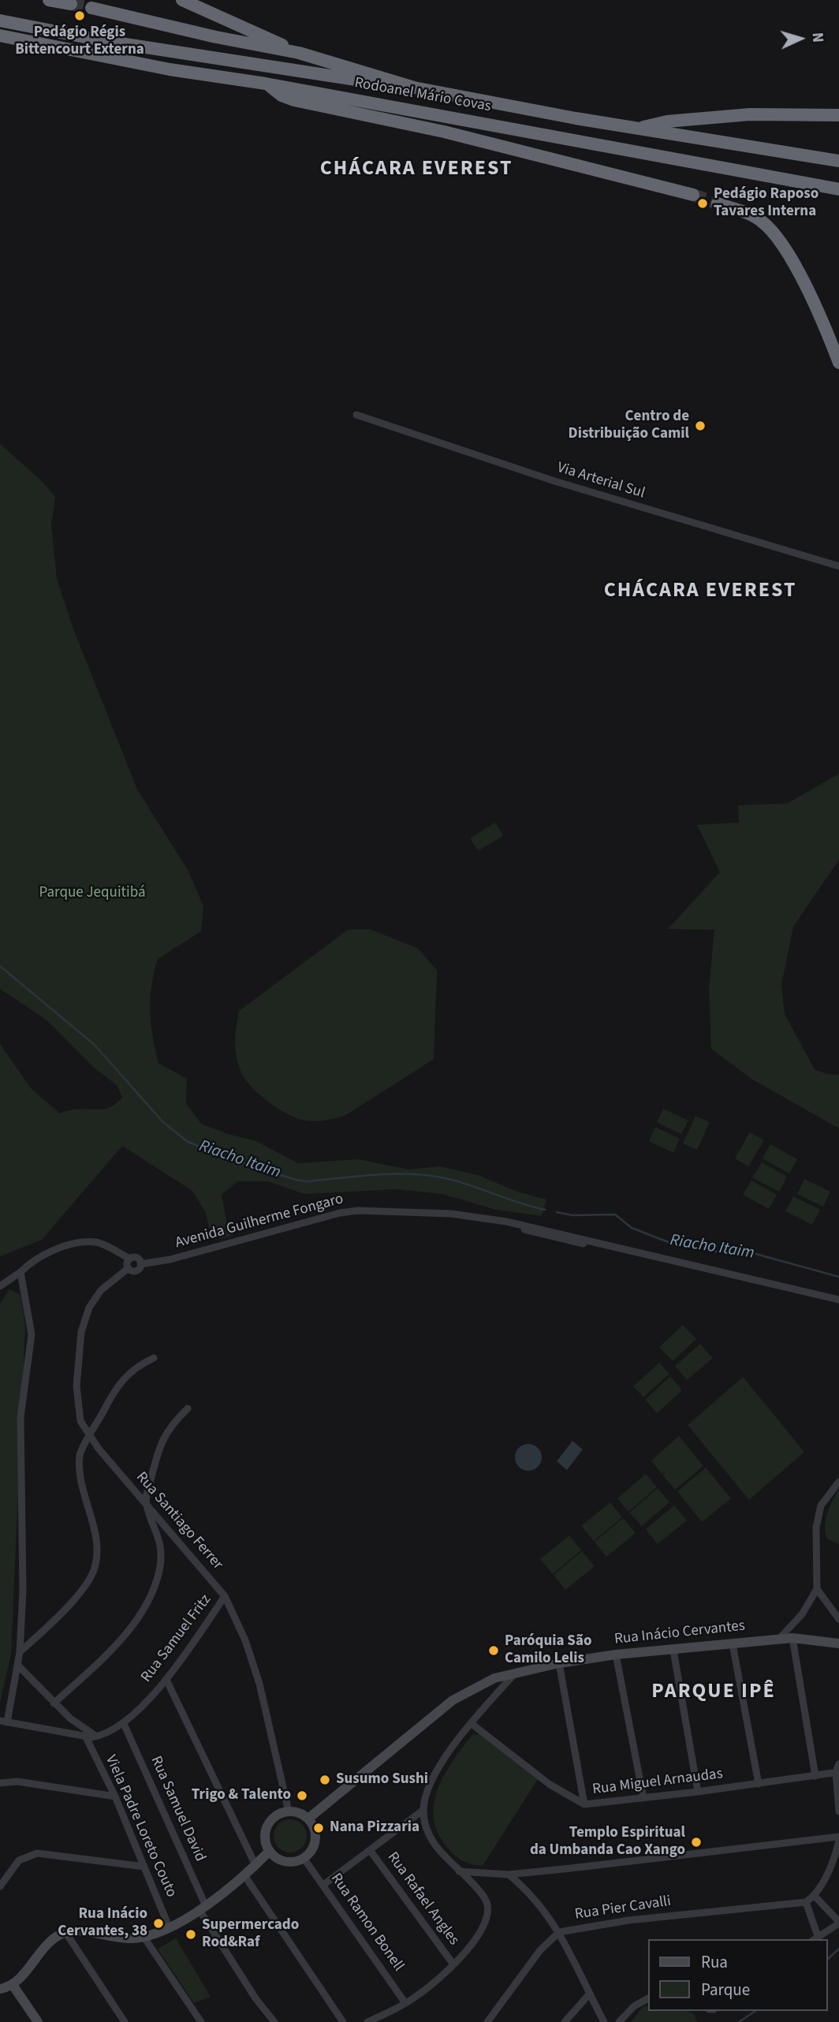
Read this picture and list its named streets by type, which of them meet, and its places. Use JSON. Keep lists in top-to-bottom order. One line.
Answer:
{"streets":{"highway":["Rodoanel Mário Covas"],"main road":["Rua Inácio Cervantes"],"street":["Via Arterial Sul","Avenida Guilherme Fongaro","Rua Santiago Ferrer","Rua Samuel Fritz","Rua Miguel Arnaudas","Rua Samuel David","Viela Padre Loreto Couto","Rua Rafael Angles","Rua Pier Cavalli","Rua Ramon Bonell"]},"crossings":[["Avenida Guilherme Fongaro","Rua Santiago Ferrer"],["Rua Santiago Ferrer","Rua Inácio Cervantes"],["Rua Santiago Ferrer","Rua Samuel Fritz"],["Rua Santiago Ferrer","Rua Ramon Bonell"],["Rua Inácio Cervantes","Rua Ramon Bonell"],["Rua Samuel Fritz","Rua Samuel David"],["Rua Samuel Fritz","Viela Padre Loreto Couto"]],"districts":["CHÁCARA EVEREST","CHÁCARA EVEREST","PARQUE IPÊ"],"water":["Riacho Itaim"],"parks":["Parque Jequitibá"],"places":["Pedágio Régis Bittencourt Externa","Pedágio Raposo Tavares Interna","Centro de Distribuição Camil","Paróquia São Camilo Lelis","Susumo Sushi","Trigo & Talento","Nana Pizzaria","Templo Espiritual da Umbanda Cao Xango","Rua Inácio Cervantes, 38","Supermercado Rod&Raf"],"legend":["Rua","Parque"],"north":"right"}
